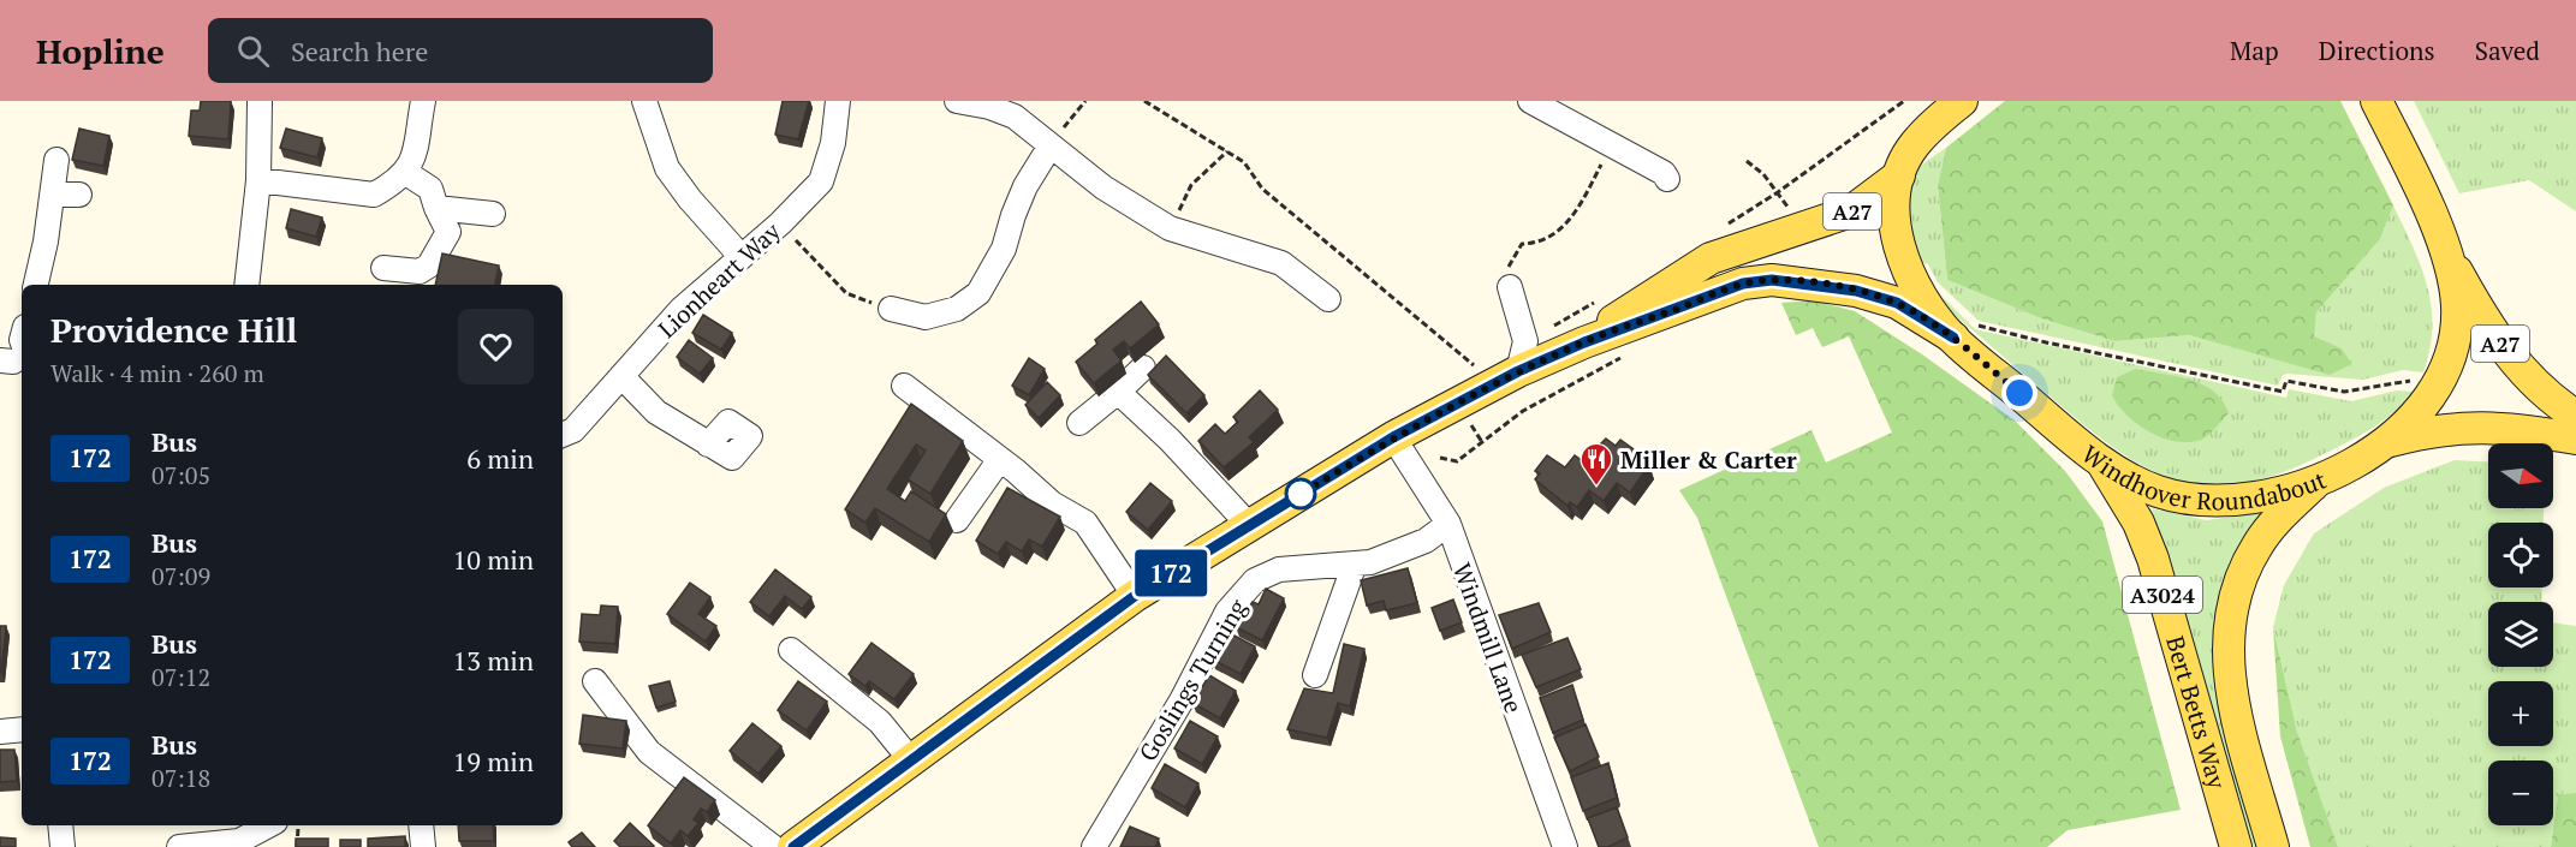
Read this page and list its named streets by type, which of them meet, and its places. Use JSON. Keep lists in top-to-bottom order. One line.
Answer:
{"streets":{"main road":["A27","Windhover Roundabout","A3024","Bert Betts Way"],"street":["Lionheart Way","Windmill Lane","Goslings Turning"]},"crossings":[["A27","Windhover Roundabout"],["A27","Windmill Lane"],["Windhover Roundabout","Bert Betts Way"],["Windmill Lane","Goslings Turning"]],"places":{"restaurant":["Miller & Carter"]},"lines":["bus line 172"],"north":"right","page":{"header":"Hopline","search":"Search here","nav":["Map","Directions","Saved"],"on_map":"172","heading":["Providence Hill","Walk · 4 min · 260 m"],"list":[{"mark":"172","name":"Bus","note":"07:05","value":"6 min"},{"mark":"172","name":"Bus","note":"07:09","value":"10 min"},{"mark":"172","name":"Bus","note":"07:12","value":"13 min"},{"mark":"172","name":"Bus","note":"07:18","value":"19 min"}],"map_buttons":["+","−"]}}
